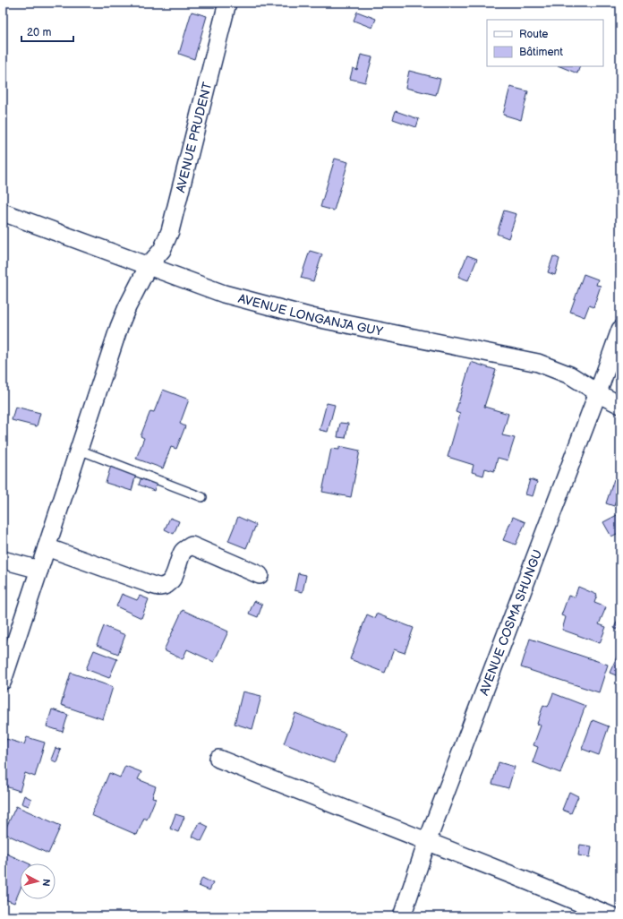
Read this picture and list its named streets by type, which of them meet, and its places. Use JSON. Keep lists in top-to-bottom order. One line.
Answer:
{"streets":{"street":["AVENUE PRUDENT","AVENUE LONGANJA GUY","AVENUE COSMA SHUNGU"]},"crossings":[["AVENUE PRUDENT","AVENUE LONGANJA GUY"],["AVENUE LONGANJA GUY","AVENUE COSMA SHUNGU"]],"legend":["Route","Bâtiment"],"scale_bar":"20 m","north":"right"}
